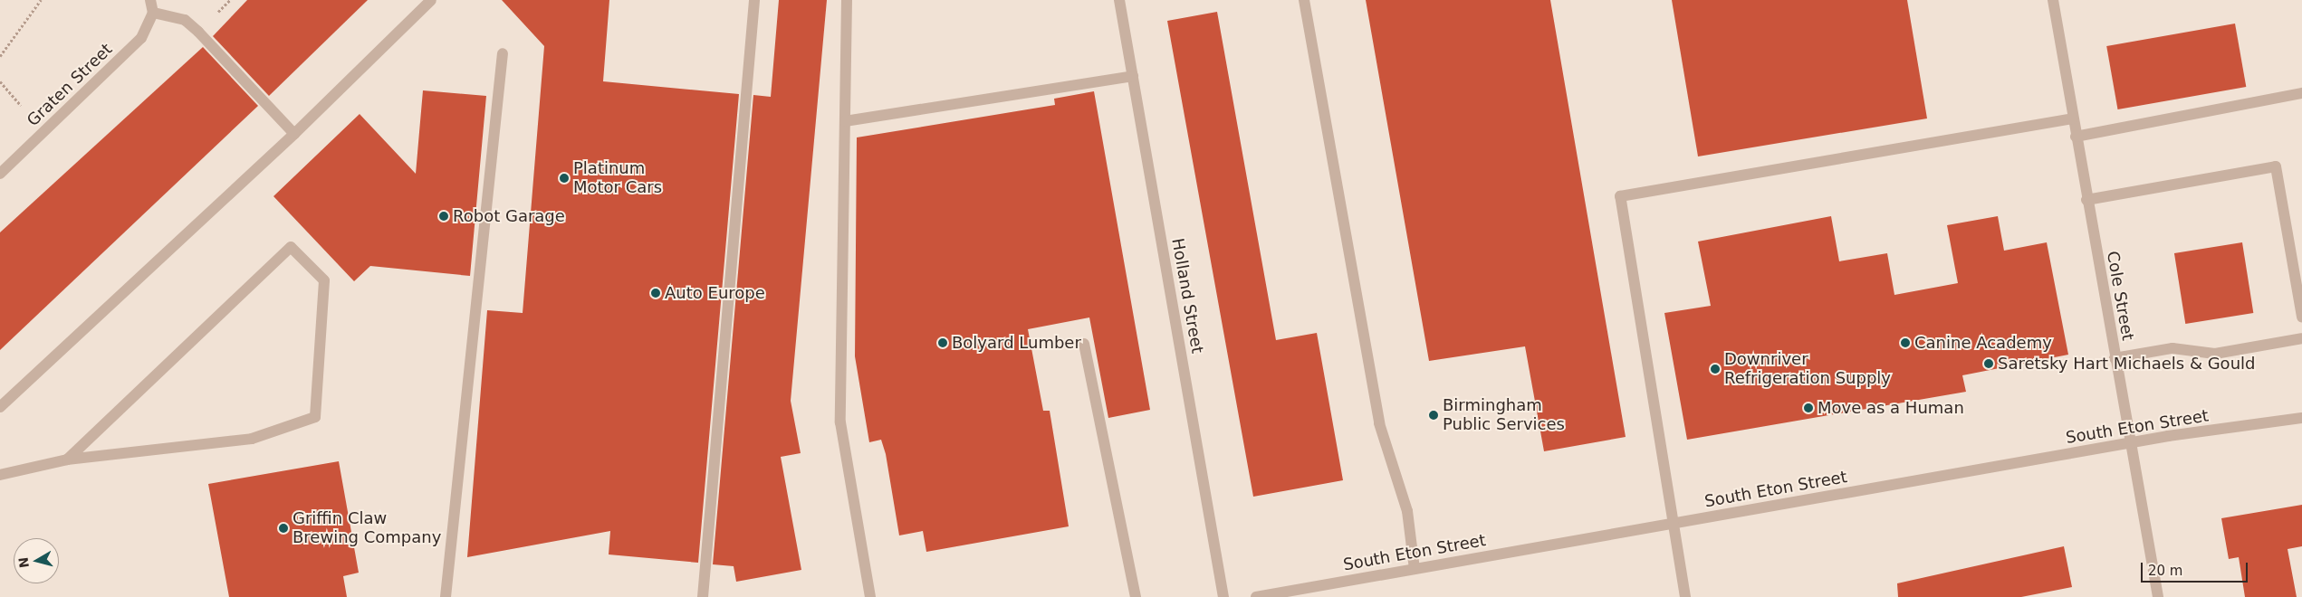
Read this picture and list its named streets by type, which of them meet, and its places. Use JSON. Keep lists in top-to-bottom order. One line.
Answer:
{"streets":{"street":["Graten Street","Holland Street","Cole Street","South Eton Street"]},"crossings":[["Cole Street","South Eton Street"]],"places":["Platinum Motor Cars","Robot Garage","Auto Europe","Bolyard Lumber","Canine Academy","Saretsky Hart Michaels & Gould","Downriver Refrigeration Supply","Move as a Human","Birmingham Public Services","Griffin Claw Brewing Company"],"scale_bar":"20 m","north":"left"}
